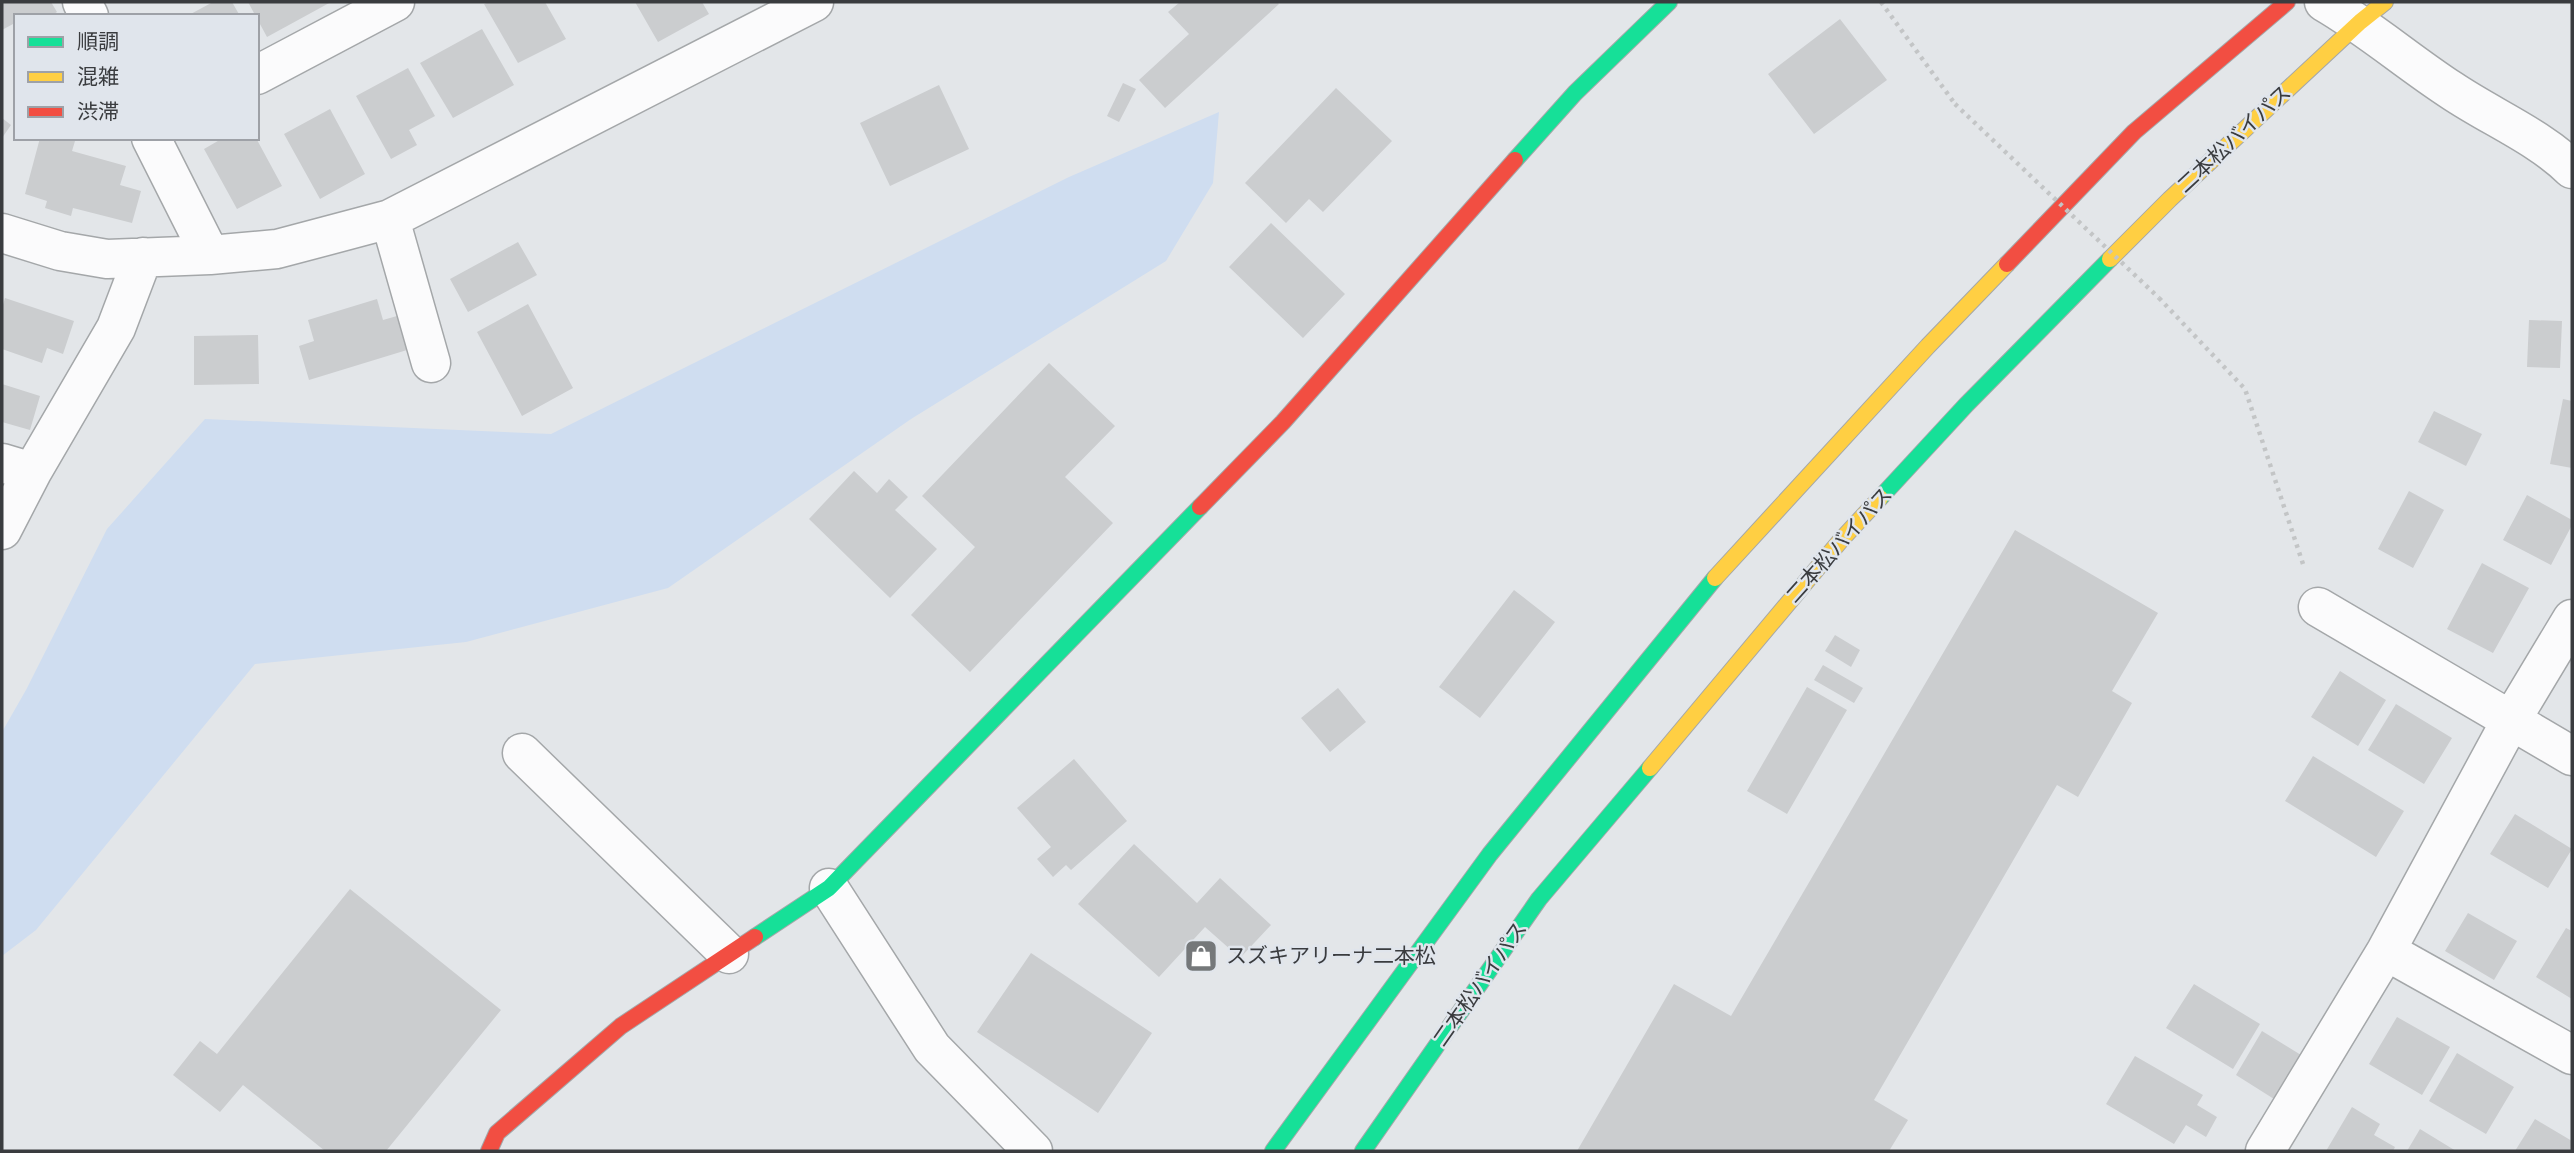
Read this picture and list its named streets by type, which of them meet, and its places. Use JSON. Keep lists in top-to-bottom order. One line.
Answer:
{"streets":{"main road":["二本松バイパス"]},"places":{"shop":["スズキアリーナ二本松"]},"legend":["順調","混雑","渋滞"]}
